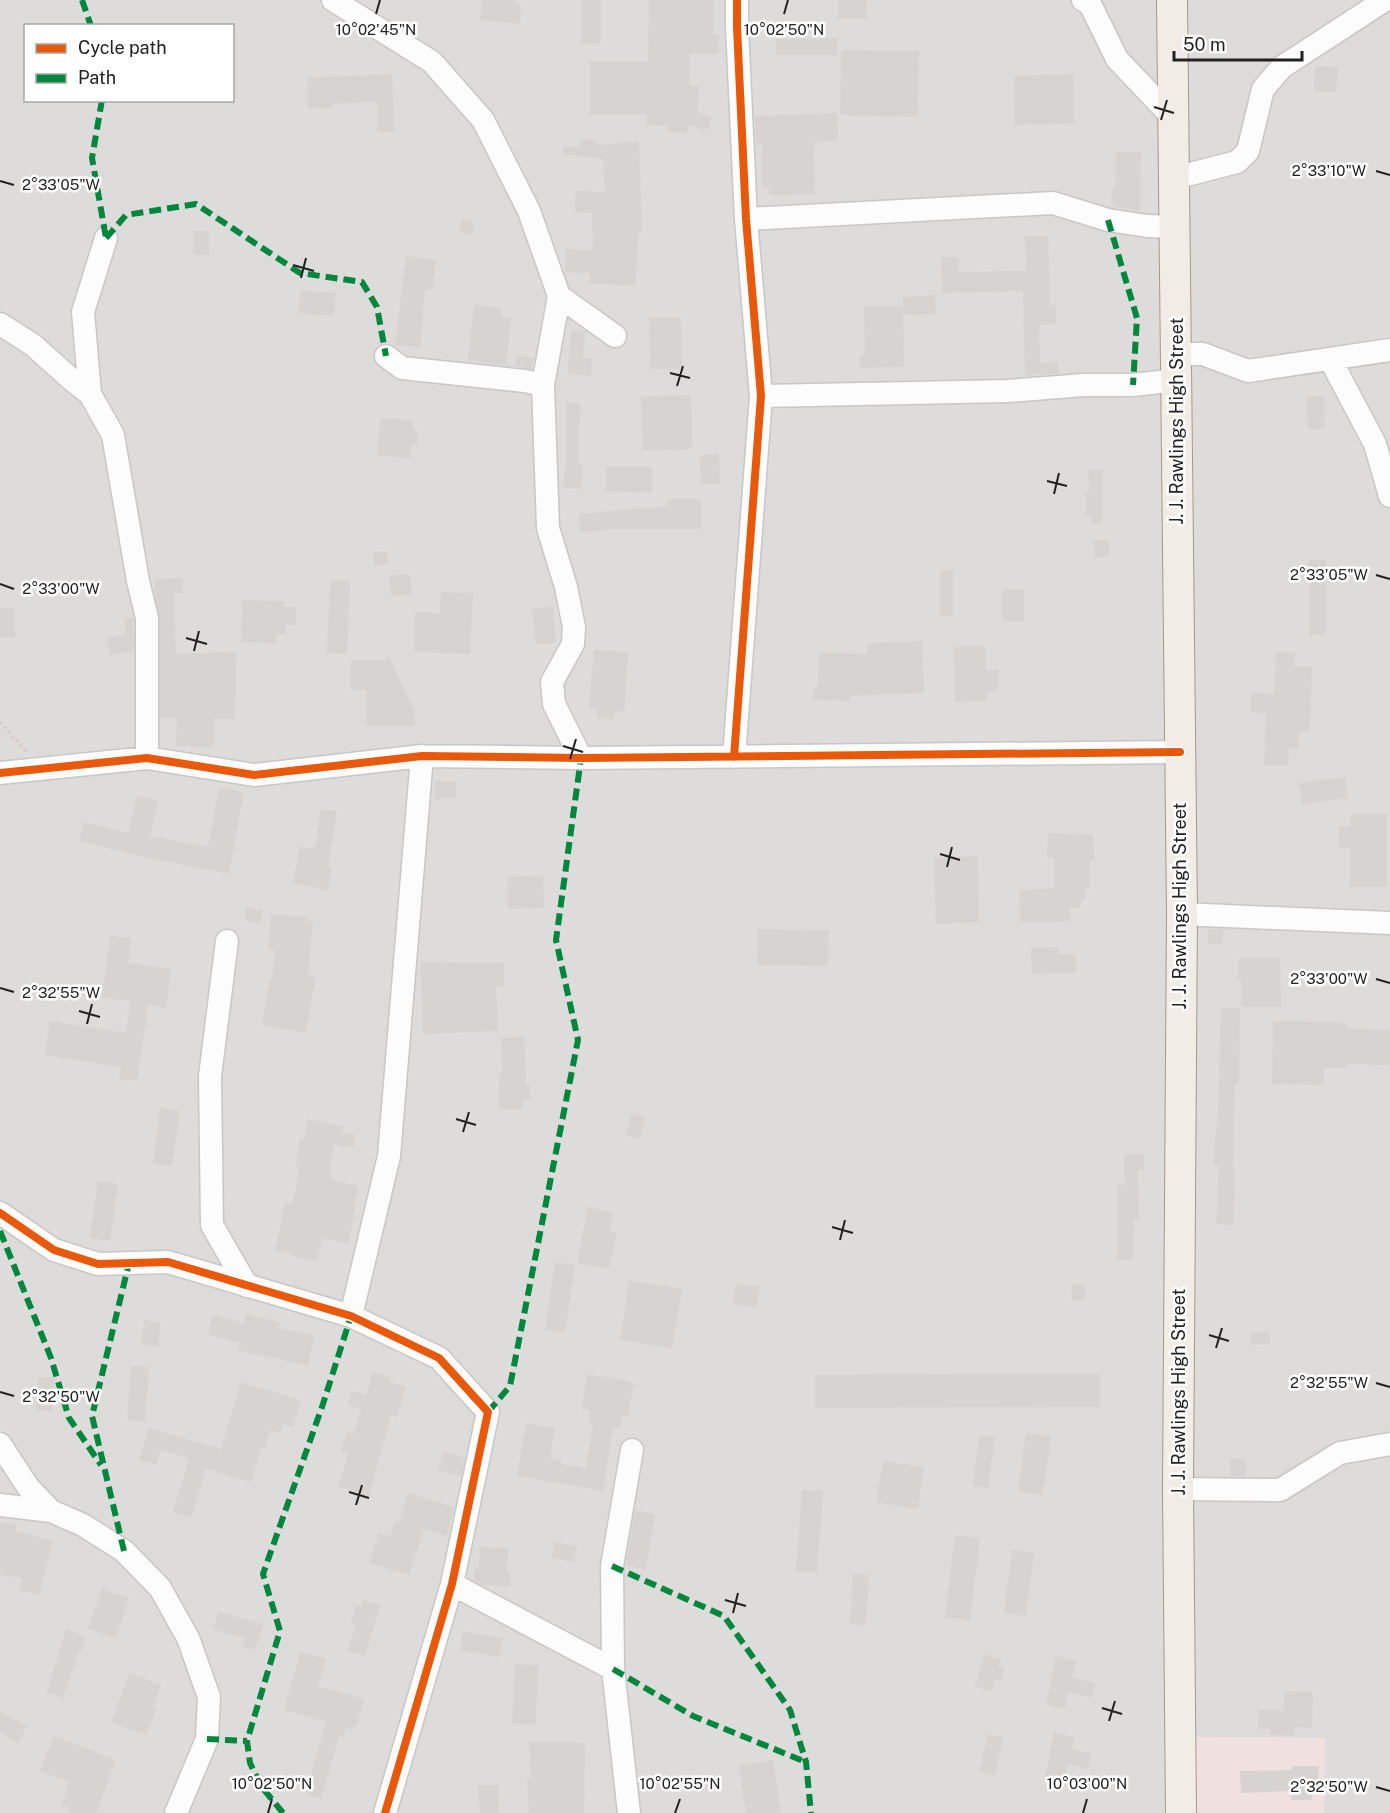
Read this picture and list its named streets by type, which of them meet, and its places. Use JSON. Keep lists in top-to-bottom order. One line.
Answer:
{"streets":{"main road":["J. J. Rawlings High Street"]},"legend":["Cycle path","Path"],"scale_bar":"50 m","coordinates":["10°02'45\"N","10°02'50\"N","2°33'10\"W","2°33'05\"W","2°33'00\"W","2°32'55\"W","2°32'50\"W","10°02'55\"N","10°03'00\"N"]}
